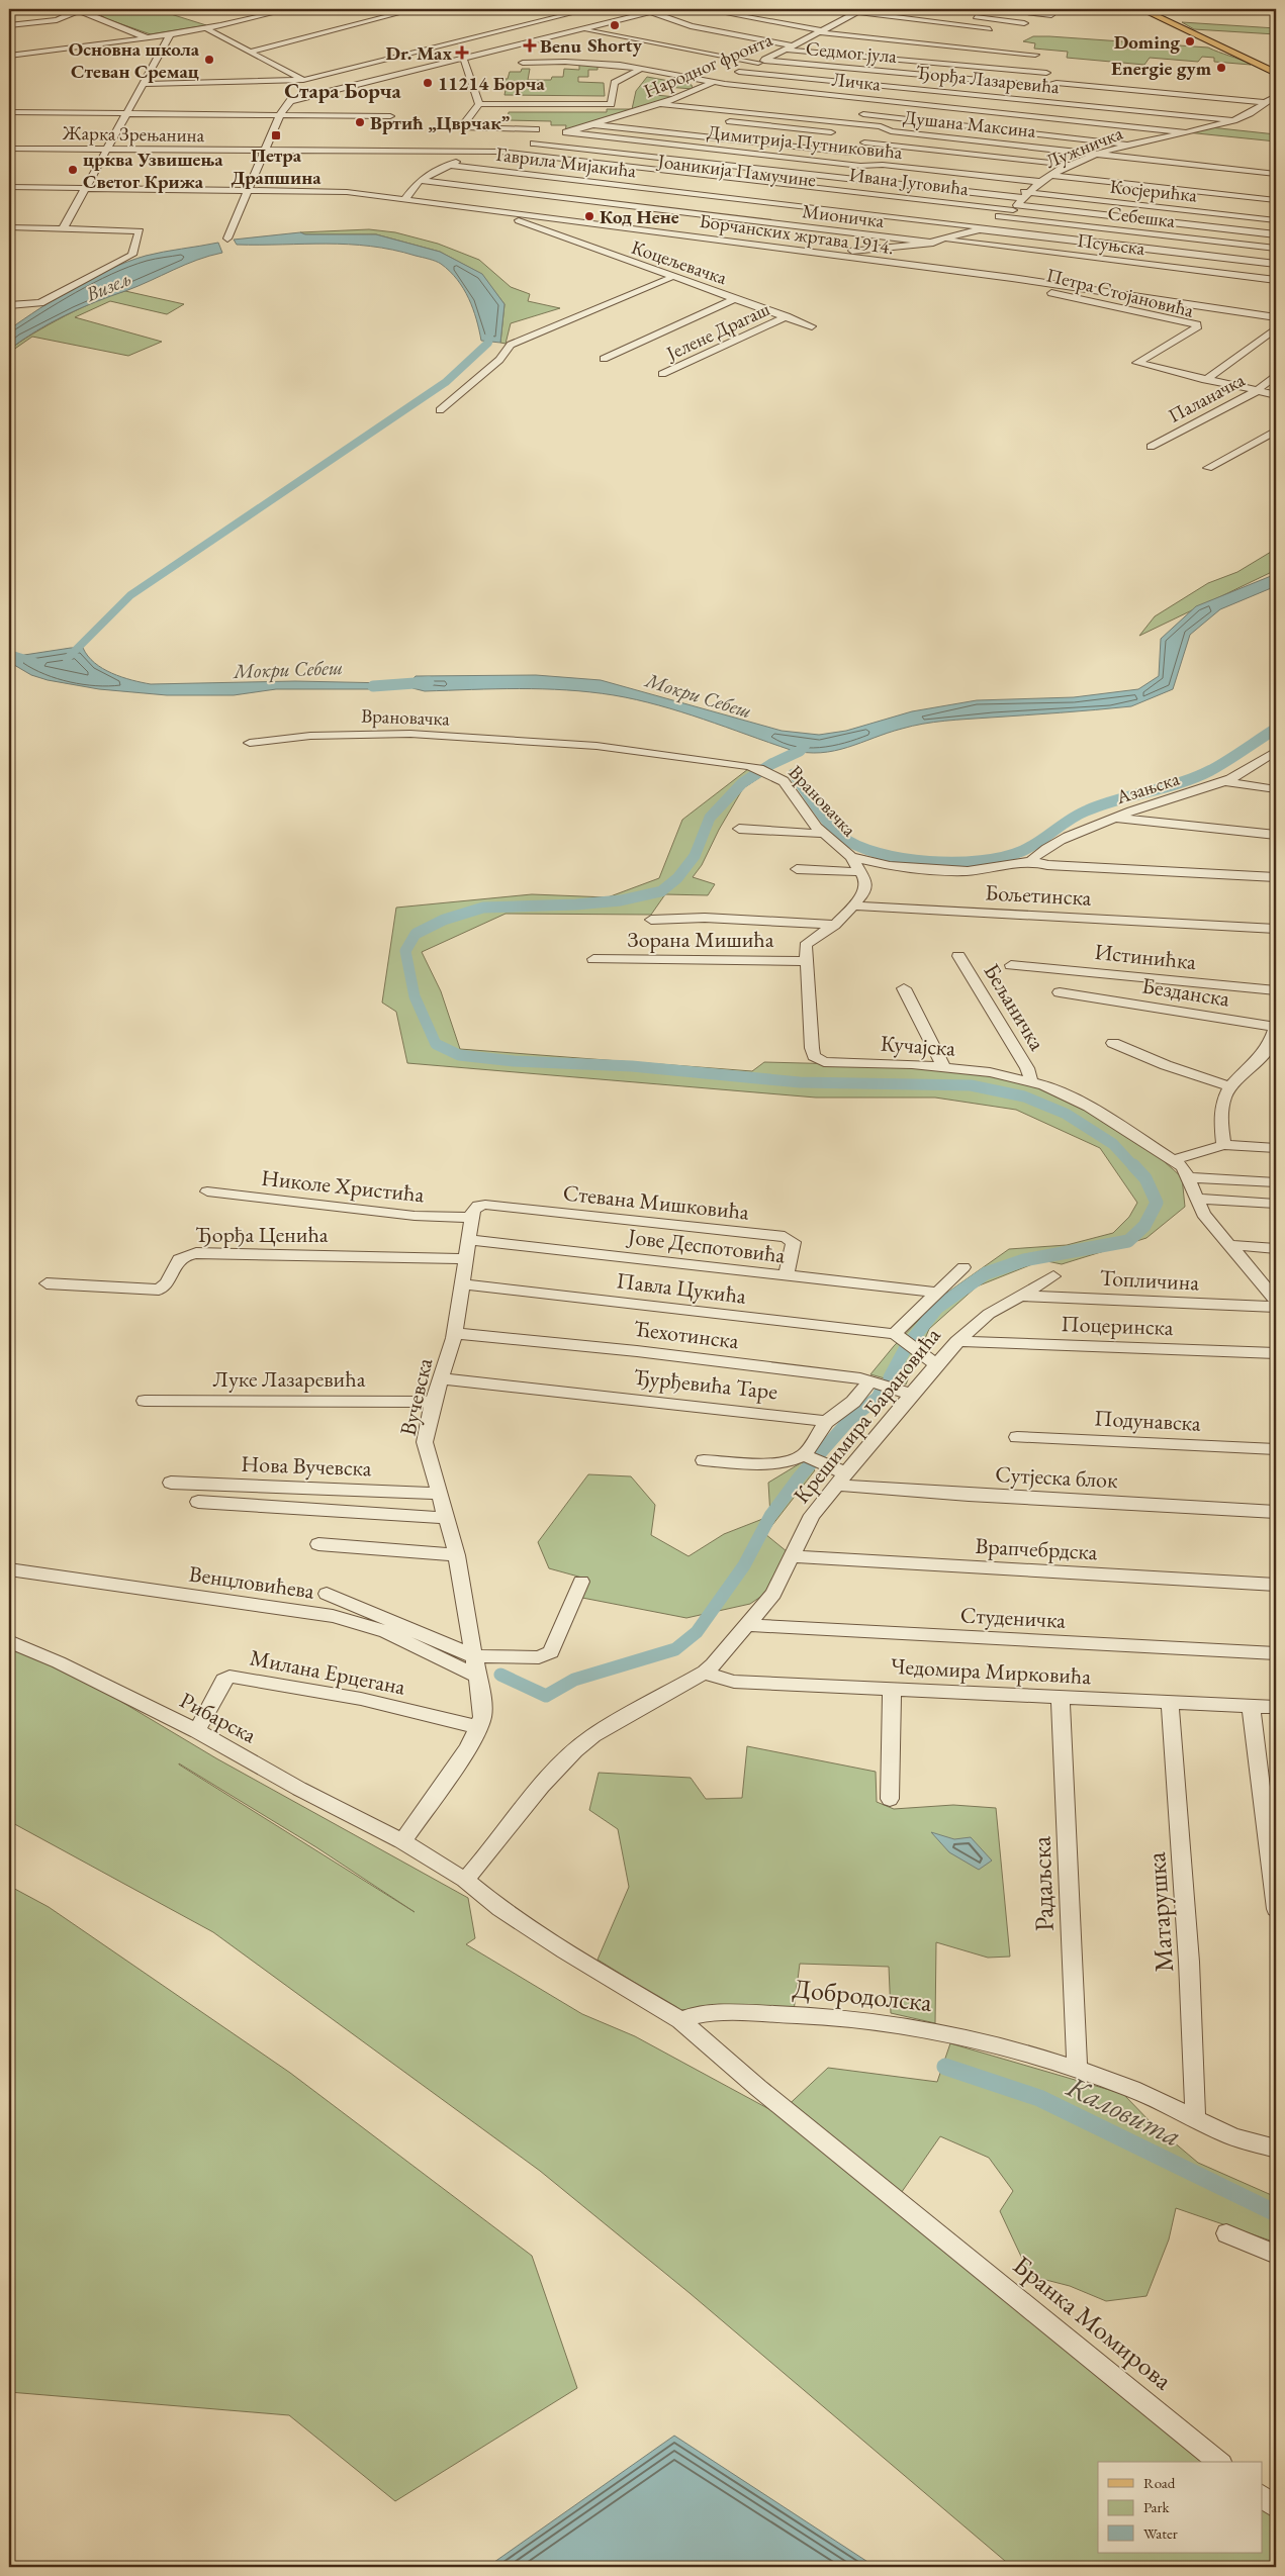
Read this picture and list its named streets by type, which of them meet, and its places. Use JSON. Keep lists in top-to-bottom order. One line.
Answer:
{"streets":{"street":["Седмог јула","Народног фронта","Ђорђа Лазаревића","Личка","Душана Максина","Жарка Зрењанина","Димитрија Путниковића","Лужничка","Гаврила Мијакића","Јоаникија Памучине","Ивана Југовића","Косјерићка","Мионичка","Себешка","Борчанских жртава 1914.","Псуњска","Коцељевачка","Петра Стојановића","Јелене Драгаш","Паланачка","Врановачка","Азањска","Бољетинска","Зорана Мишића","Истинићка","Безданска","Бељаничка","Кучајска","Николе Христића","Стевана Мишковића","Ђорђа Ценића","Јове Деспотовића","Топличина","Павла Цукића","Поцеринска","Ћехотинска","Луке Лазаревића","Ђурђевића Таре","Вучевска","Крешимира Барановића","Подунавска","Нова Вучевска","Сутјеска блок","Врапчебрдска","Венцловићева","Студеничка","Чедомира Мирковића","Милана Ерцегана","Рибарска","Радаљска","Матарушка","Добродолска","Бранка Момирова"]},"crossings":[["Седмог јула","Народног фронта"],["Седмог јула","Лужничка"],["Народног фронта","Ђорђа Лазаревића"],["Народног фронта","Личка"],["Народног фронта","Душана Максина"],["Народног фронта","Жарка Зрењанина"],["Народног фронта","Димитрија Путниковића"],["Народног фронта","Ивана Југовића"],["Ђорђа Лазаревића","Лужничка"],["Личка","Лужничка"],["Душана Максина","Лужничка"],["Жарка Зрењанина","Јоаникија Памучине"],["Жарка Зрењанина","Ивана Југовића"],["Димитрија Путниковића","Лужничка"],["Лужничка","Гаврила Мијакића"],["Лужничка","Јоаникија Памучине"],["Лужничка","Ивана Југовића"],["Лужничка","Косјерићка"],["Лужничка","Мионичка"],["Лужничка","Себешка"],["Лужничка","Борчанских жртава 1914."],["Лужничка","Псуњска"],["Јоаникија Памучине","Себешка"],["Мионичка","Псуњска"],["Борчанских жртава 1914.","Коцељевачка"],["Борчанских жртава 1914.","Петра Стојановића"],["Коцељевачка","Јелене Драгаш"],["Петра Стојановића","Паланачка"],["Врановачка","Азањска"],["Бољетинска","Кучајска"],["Зорана Мишића","Кучајска"],["Бељаничка","Кучајска"],["Николе Христића","Стевана Мишковића"],["Николе Христића","Вучевска"],["Стевана Мишковића","Јове Деспотовића"],["Стевана Мишковића","Вучевска"],["Ђорђа Ценића","Вучевска"],["Јове Деспотовића","Вучевска"],["Топличина","Крешимира Барановића"],["Павла Цукића","Вучевска"],["Поцеринска","Крешимира Барановића"],["Ћехотинска","Вучевска"],["Ћехотинска","Крешимира Барановића"],["Луке Лазаревића","Вучевска"],["Ђурђевића Таре","Вучевска"],["Вучевска","Нова Вучевска"],["Вучевска","Венцловићева"],["Вучевска","Милана Ерцегана"],["Вучевска","Рибарска"],["Крешимира Барановића","Сутјеска блок"],["Крешимира Барановића","Врапчебрдска"],["Крешимира Барановића","Студеничка"],["Крешимира Барановића","Чедомира Мирковића"],["Крешимира Барановића","Рибарска"],["Чедомира Мирковића","Радаљска"],["Чедомира Мирковића","Матарушка"],["Милана Ерцегана","Рибарска"],["Радаљска","Добродолска"],["Матарушка","Добродолска"],["Добродолска","Бранка Момирова"]],"districts":["Стара Борча"],"water":["Визељ","Мокри Себеш","Каловита"],"places":{"other":["Shorty","Doming","Основна школа Стеван Сремац","Energie gym","11214 Борча","Вртић „Цврчак”","црква Узвишења Светог Крижа","Код Нене"],"health":["Benu","Dr. Max"],"transit":["Петра Драпшина"]},"legend":["Road","Park","Water"]}
